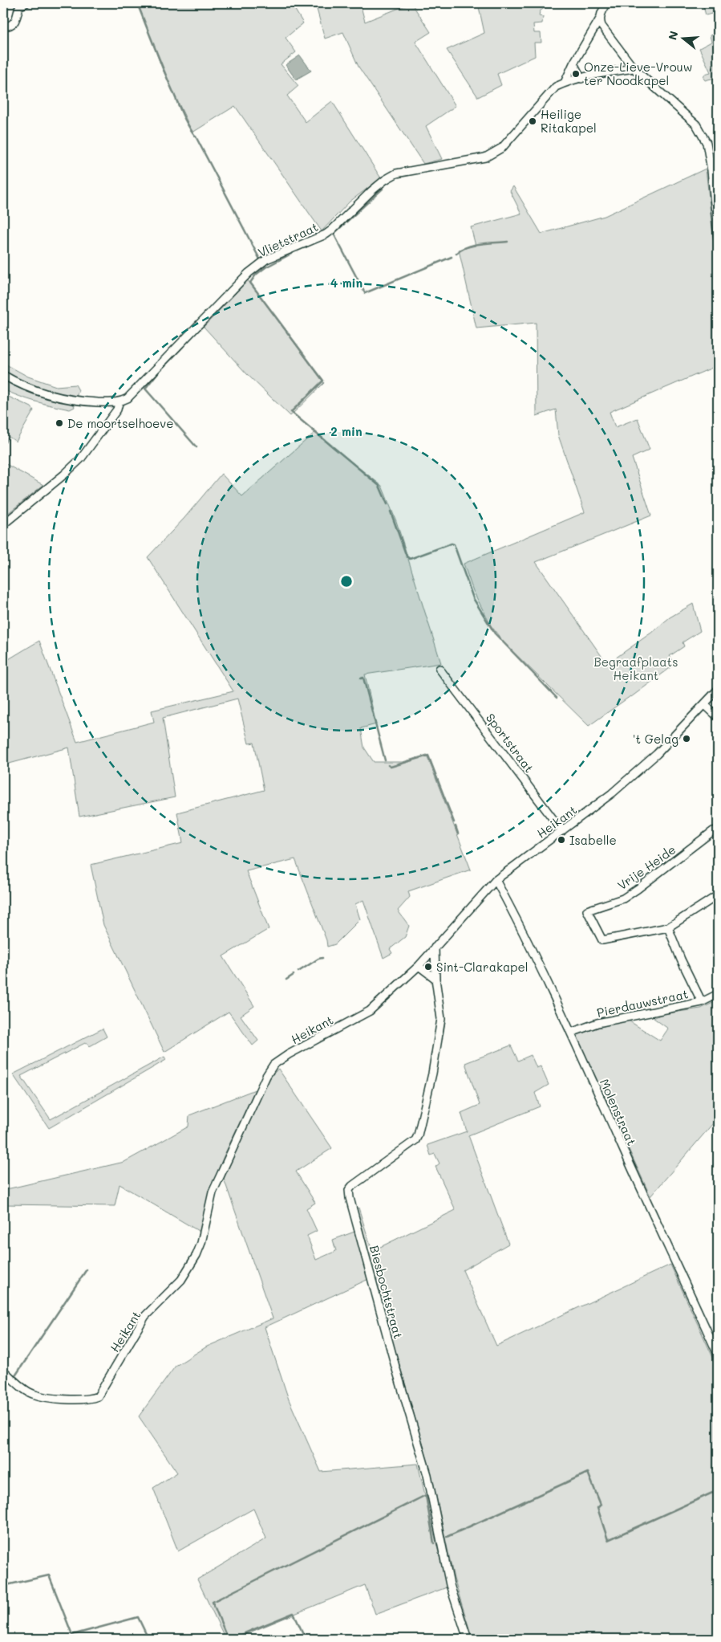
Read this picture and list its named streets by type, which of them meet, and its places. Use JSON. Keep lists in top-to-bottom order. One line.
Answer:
{"streets":{"street":["Vlietstraat","Sportstraat","Heikant","Vrije Heide","Pierdauwstraat","Molenstraat","Biesbochtstraat"]},"crossings":[["Sportstraat","Heikant"],["Heikant","Molenstraat"],["Heikant","Biesbochtstraat"],["Pierdauwstraat","Molenstraat"]],"parks":["Begraafplaats Heikant"],"places":["Onze-Lieve-Vrouw ter Noodkapel","Heilige Ritakapel","De moortselhoeve","'t Gelag","Isabelle","Sint-Clarakapel"],"north":"left","rings":["4 min","2 min"]}
